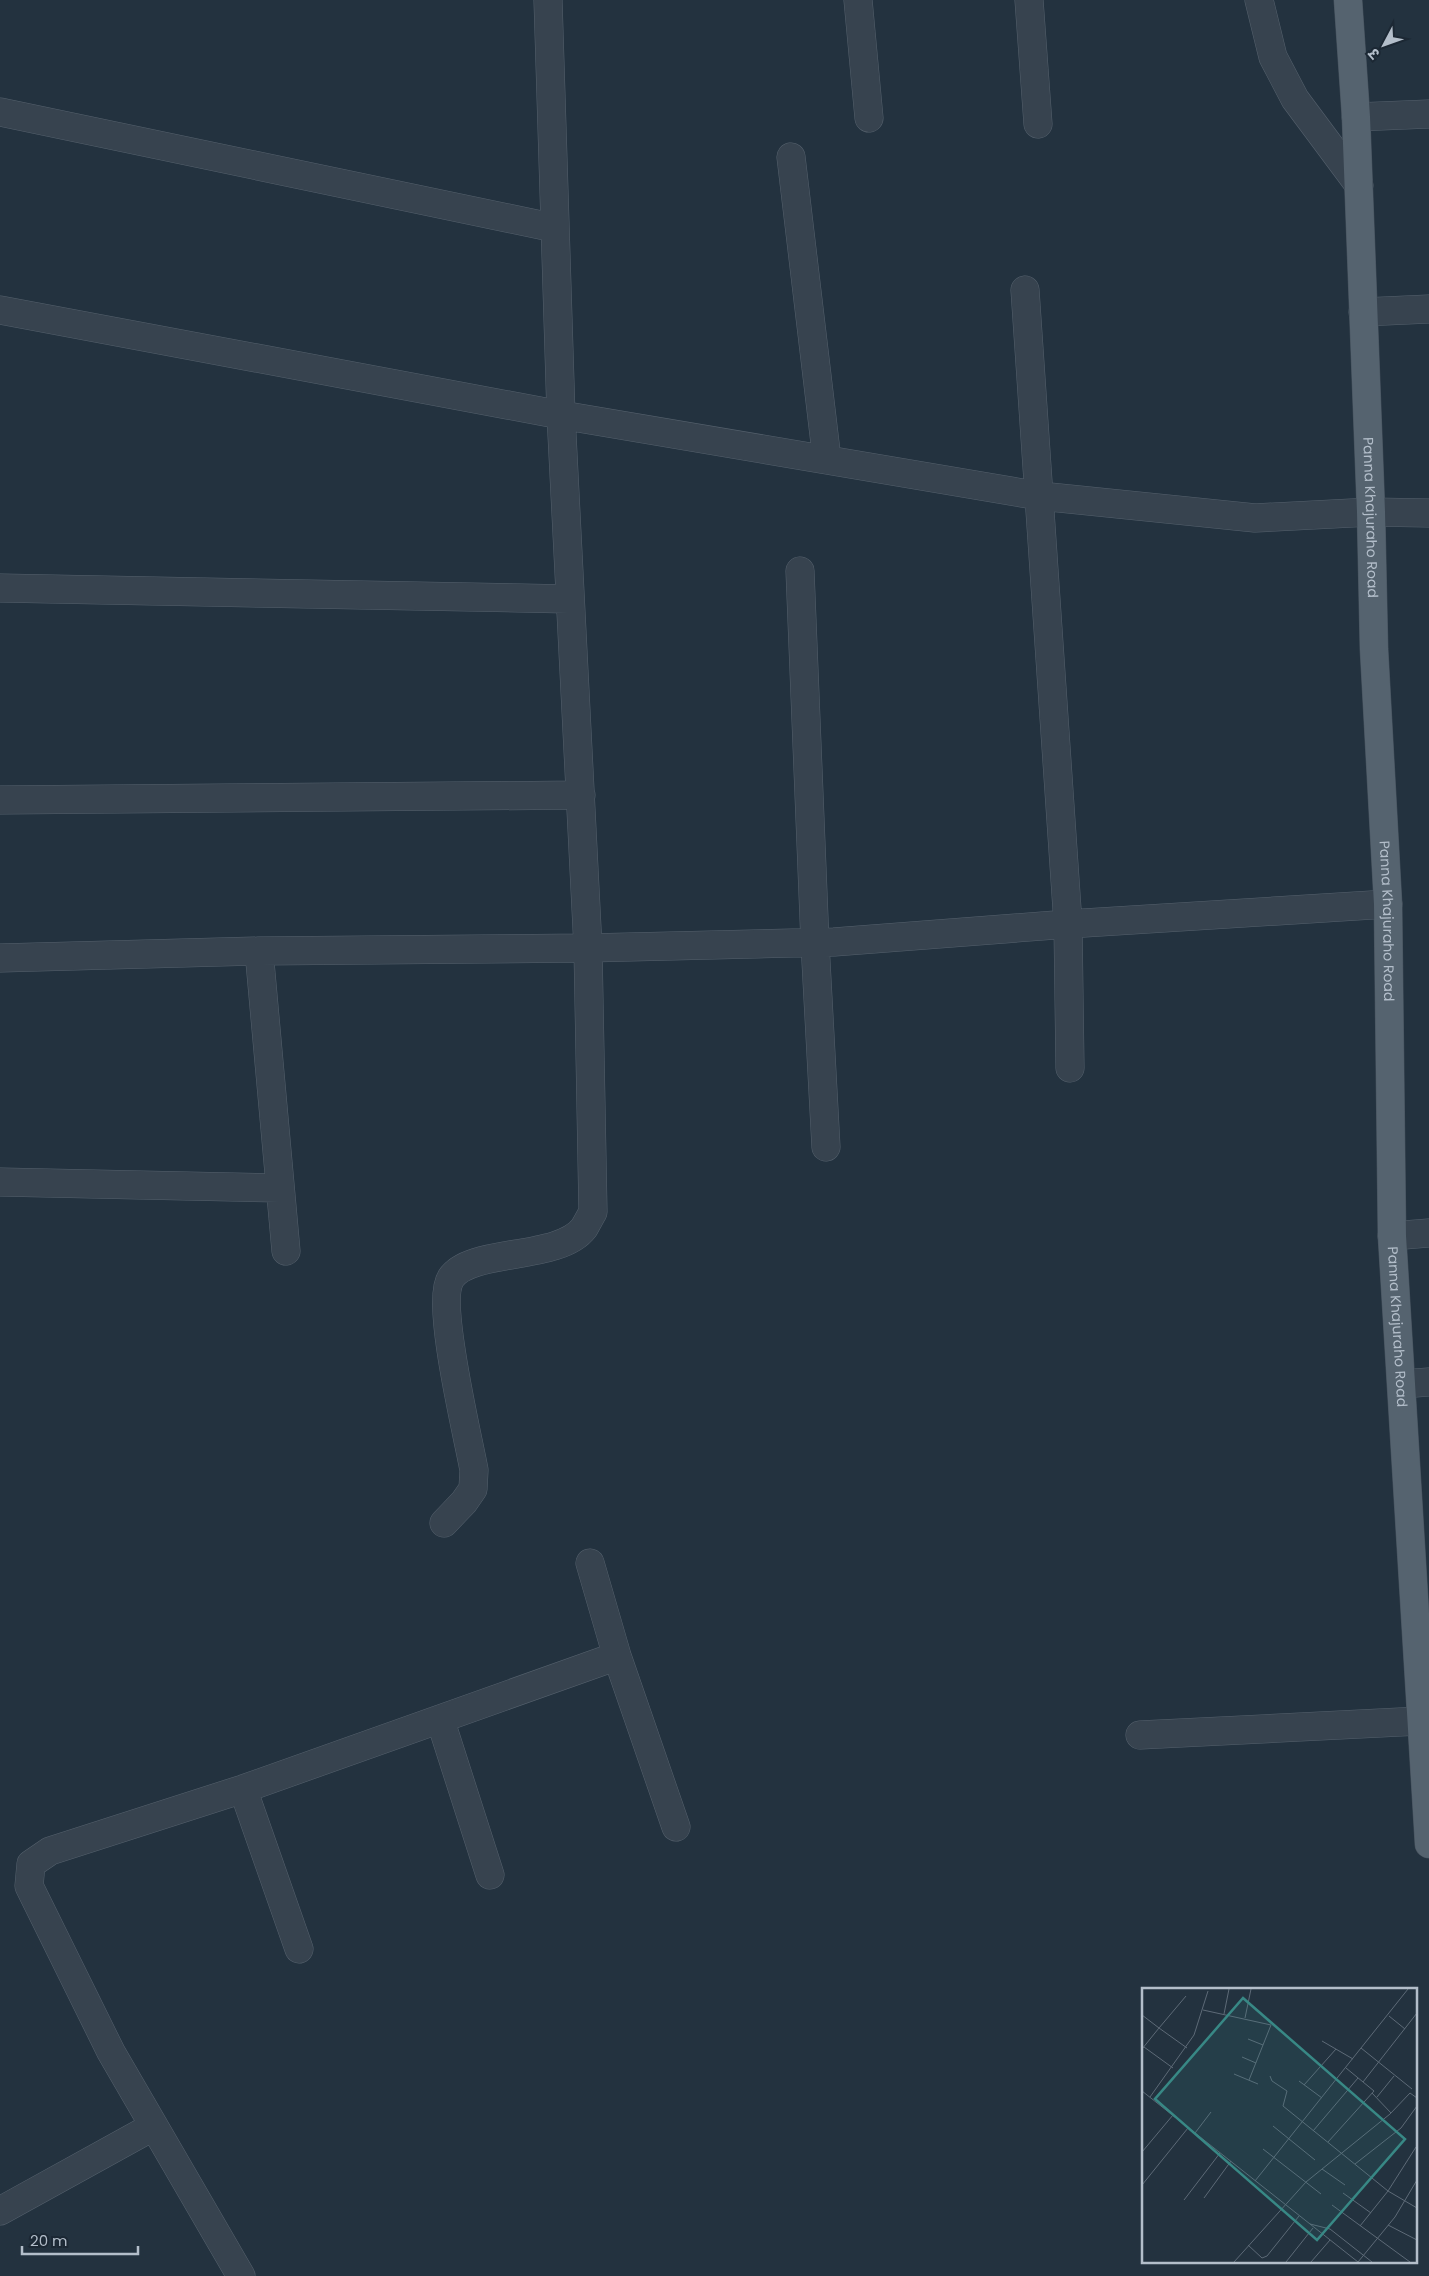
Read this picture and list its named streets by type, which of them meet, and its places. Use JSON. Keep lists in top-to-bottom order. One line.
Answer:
{"streets":{"main road":["Panna Khajuraho Road"]},"scale_bar":"20 m","north":"bottom left"}
